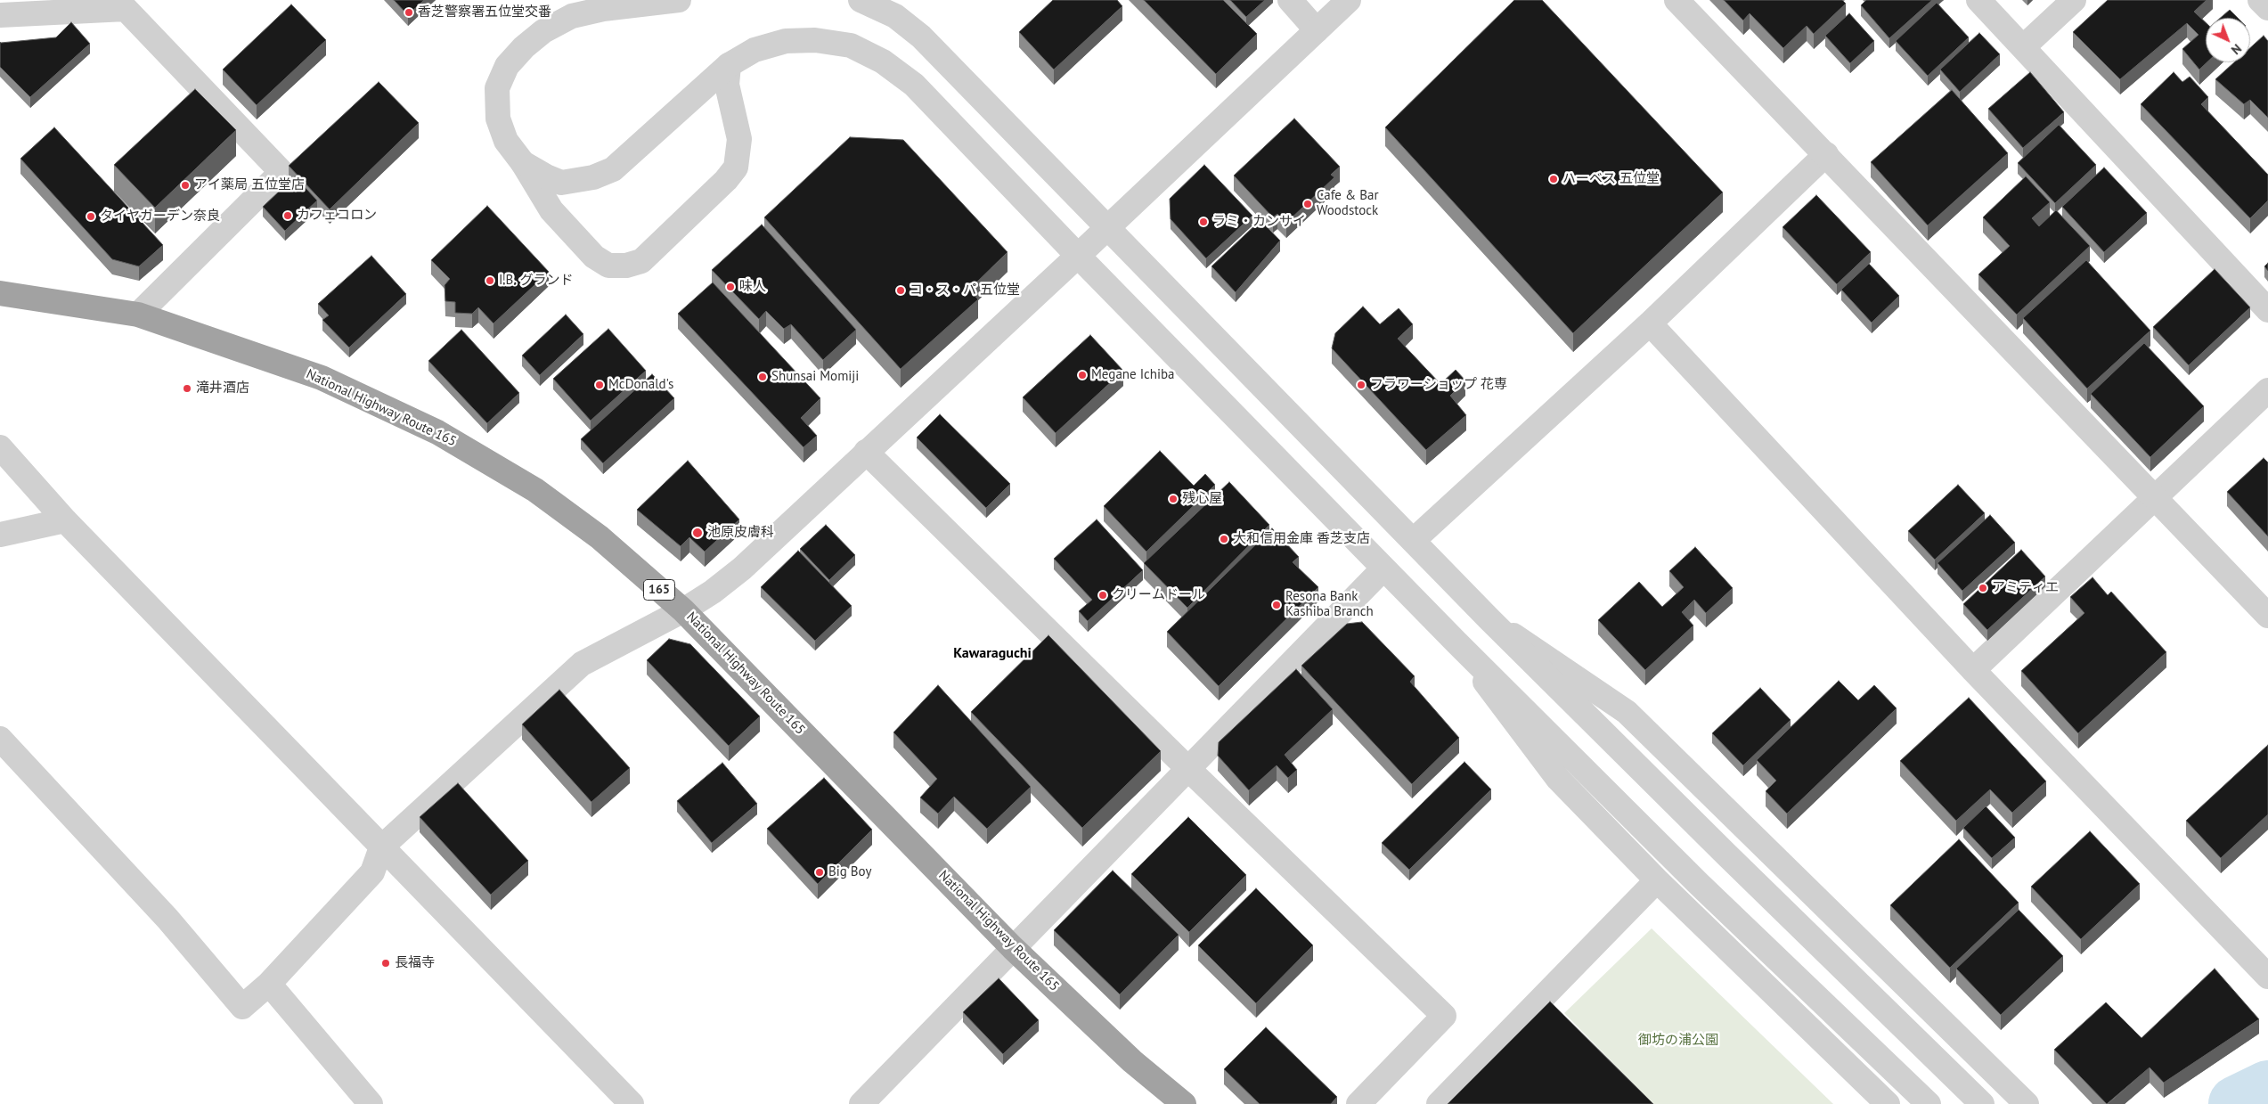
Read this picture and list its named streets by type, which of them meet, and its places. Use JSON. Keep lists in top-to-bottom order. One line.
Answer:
{"streets":{"highway":["National Highway Route 165","165"]},"districts":["Kawaraguchi"],"parks":["御坊の浦公園"],"places":["香芝警察署五位堂交番","ハーベス 五位堂","アイ薬局 五位堂店","Cafe & Bar Woodstock","カフェコロン","タイヤガーデン奈良","ラミ・カンサイ","I.B. グランド","味人","コ・ス・パ 五位堂","Megane Ichiba","Shunsai Momiji","McDonald's","フラワーショップ 花専","滝井酒店","残心屋","池原皮膚科","大和信用金庫 香芝支店","アミティエ","クリームドール","Resona Bank Kashiba Branch","Big Boy","長福寺"],"north":"bottom right"}
